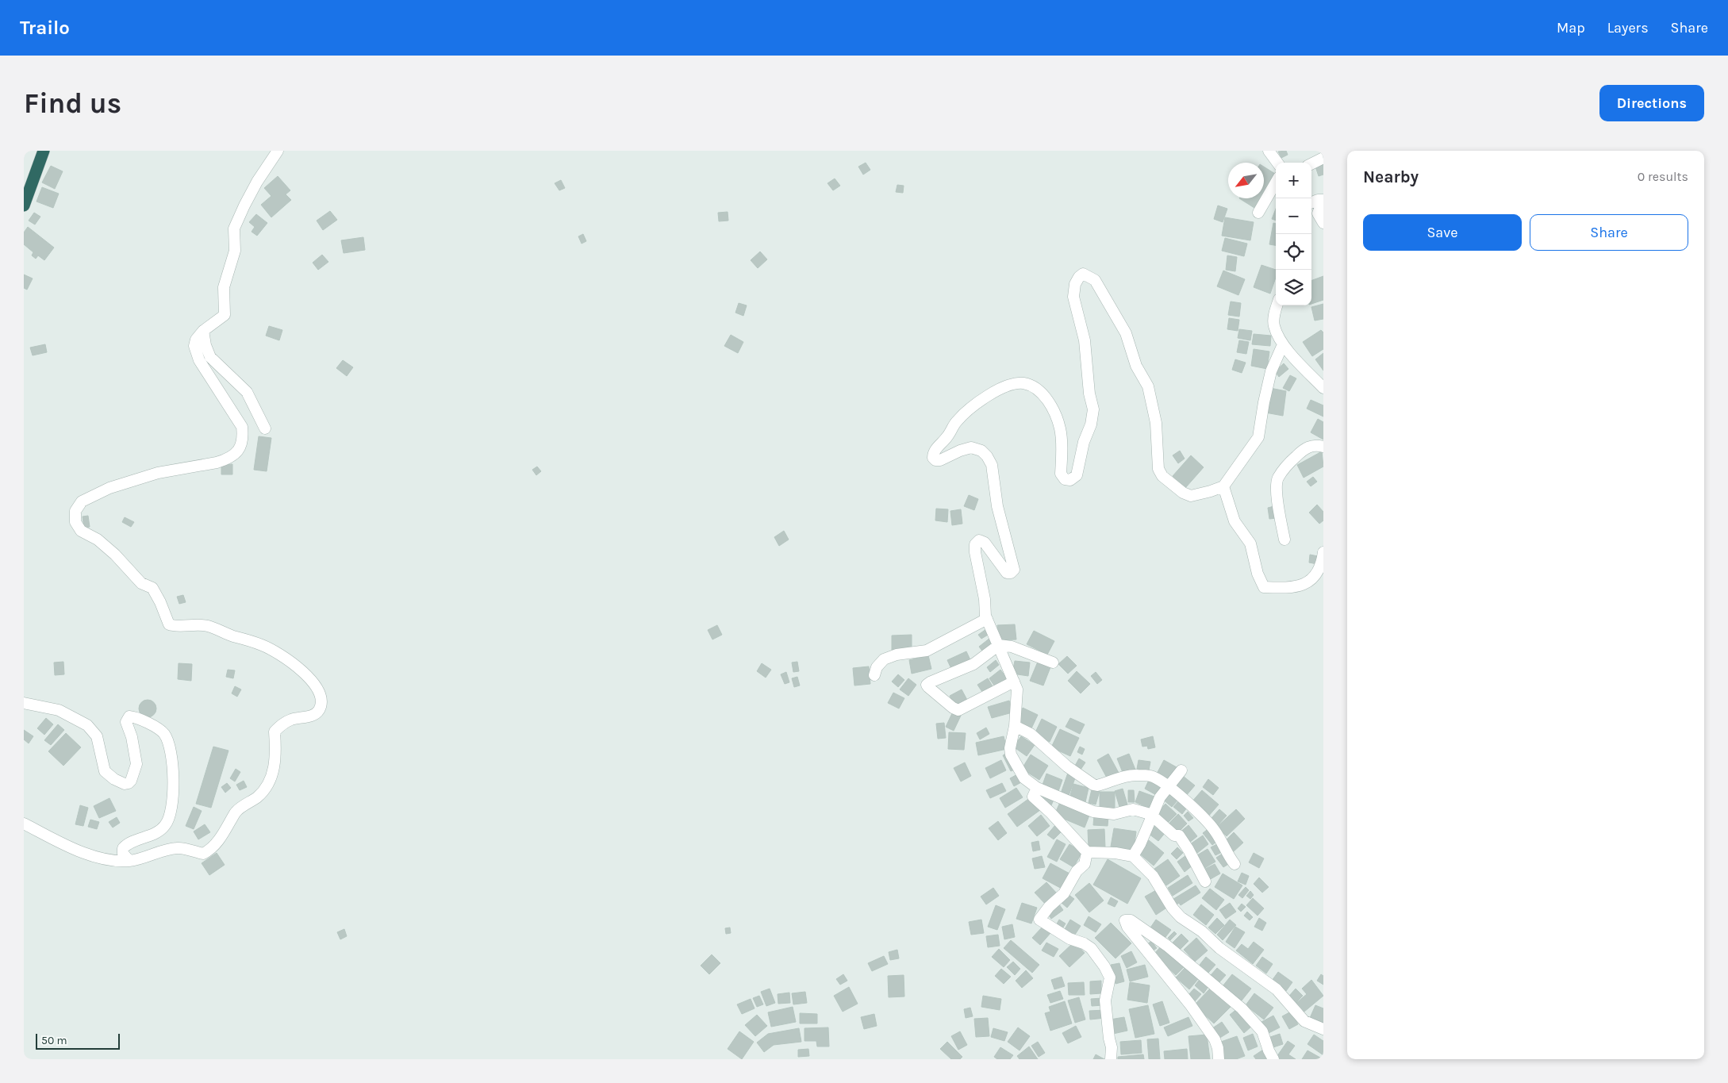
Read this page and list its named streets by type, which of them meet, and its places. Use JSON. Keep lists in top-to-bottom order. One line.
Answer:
{"scale_bar":"50 m","north":"bottom left","page":{"header":"Trailo","nav":["Map","Layers","Share"],"buttons":["Directions",["Save","Share"]],"title":"Find us","heading":["Nearby","0 results"],"map_buttons":["+","−"],"scale":"50 m"}}
